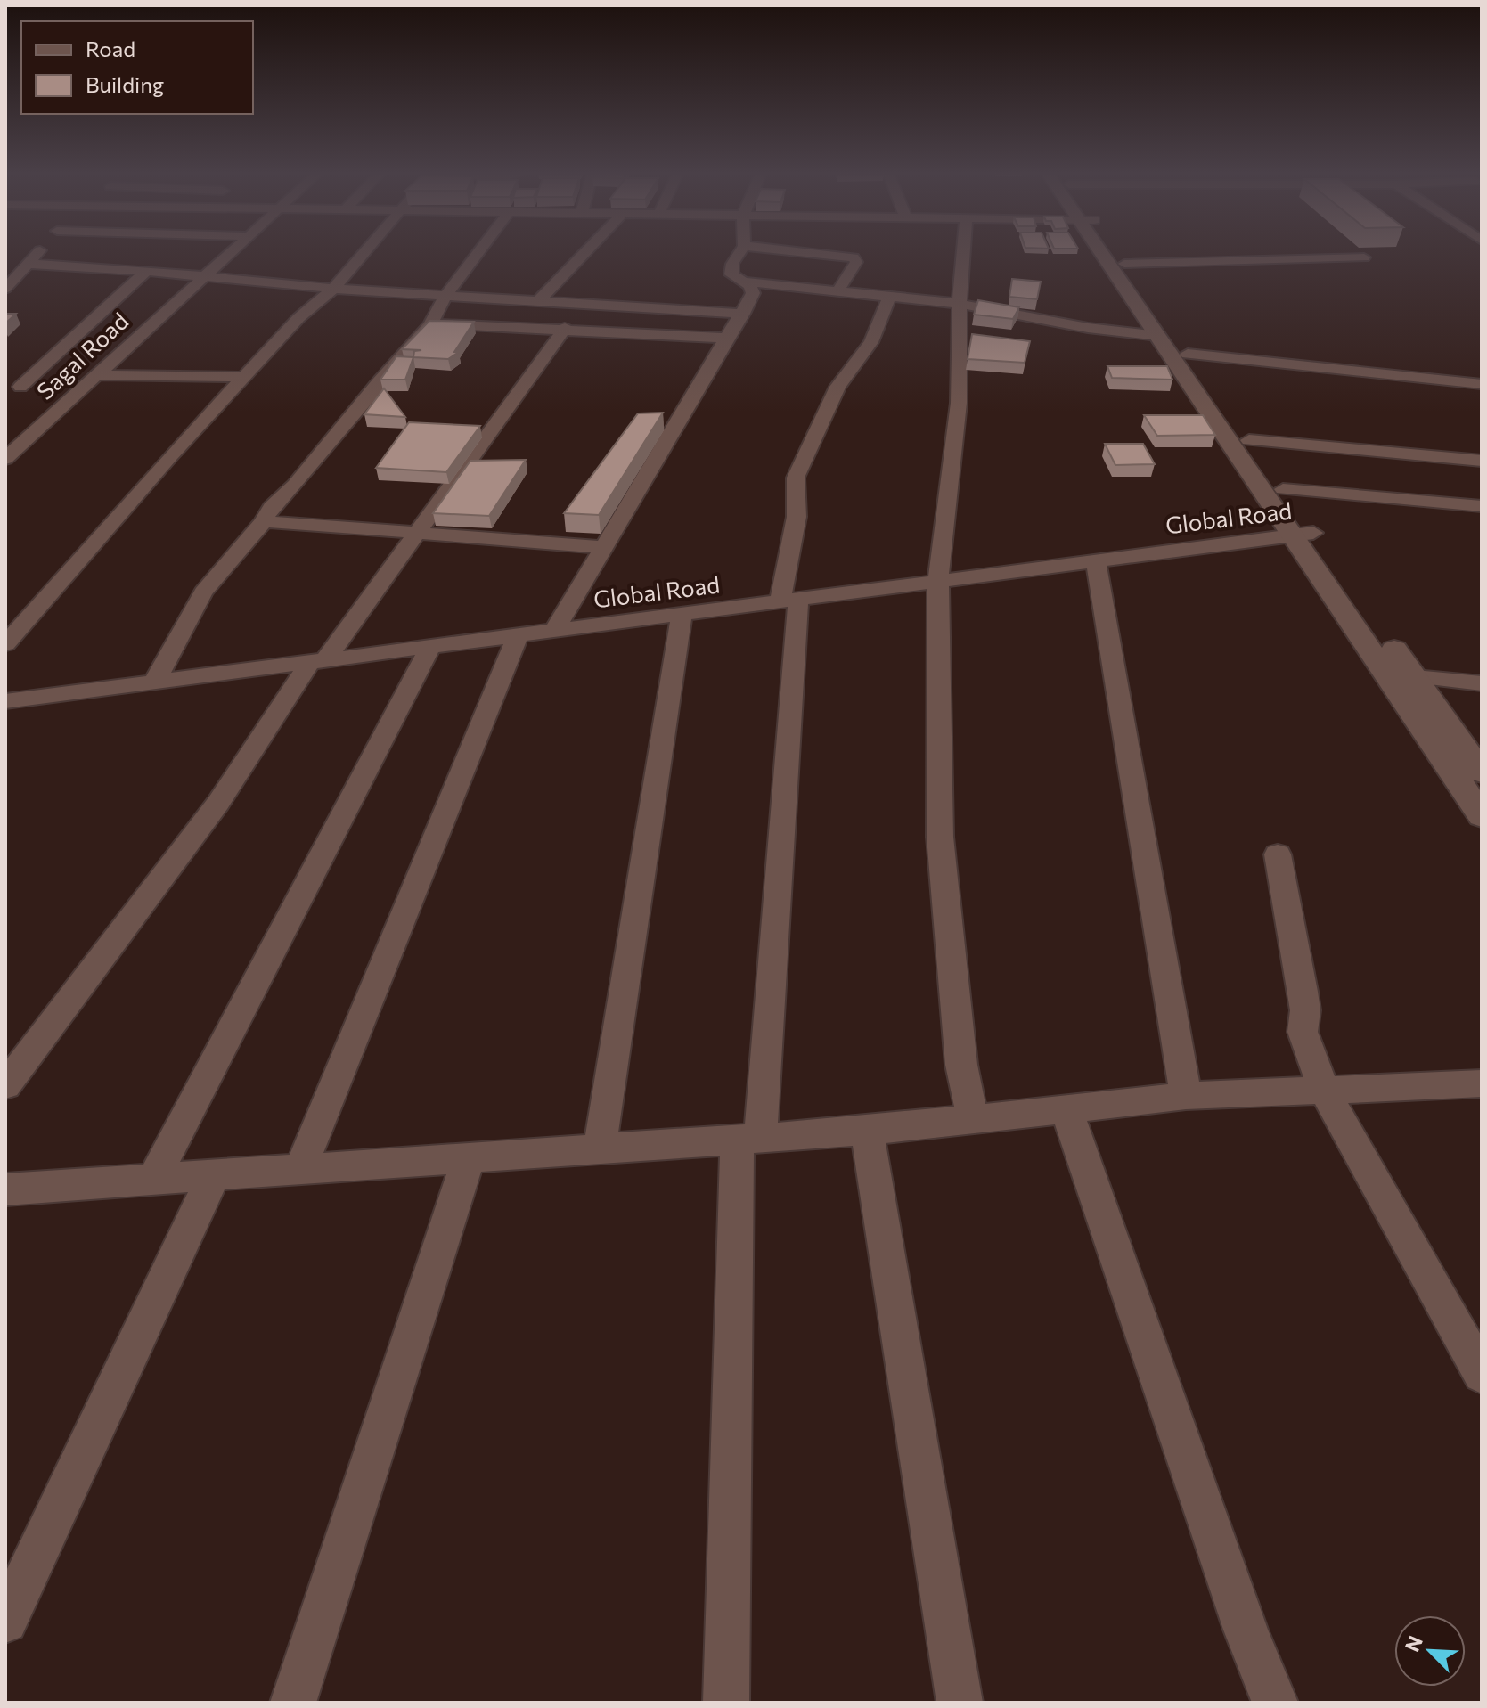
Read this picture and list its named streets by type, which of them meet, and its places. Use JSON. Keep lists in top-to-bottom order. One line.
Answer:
{"streets":{"street":["Sagal Road","Global Road"]},"legend":["Road","Building"],"north":"top left"}
